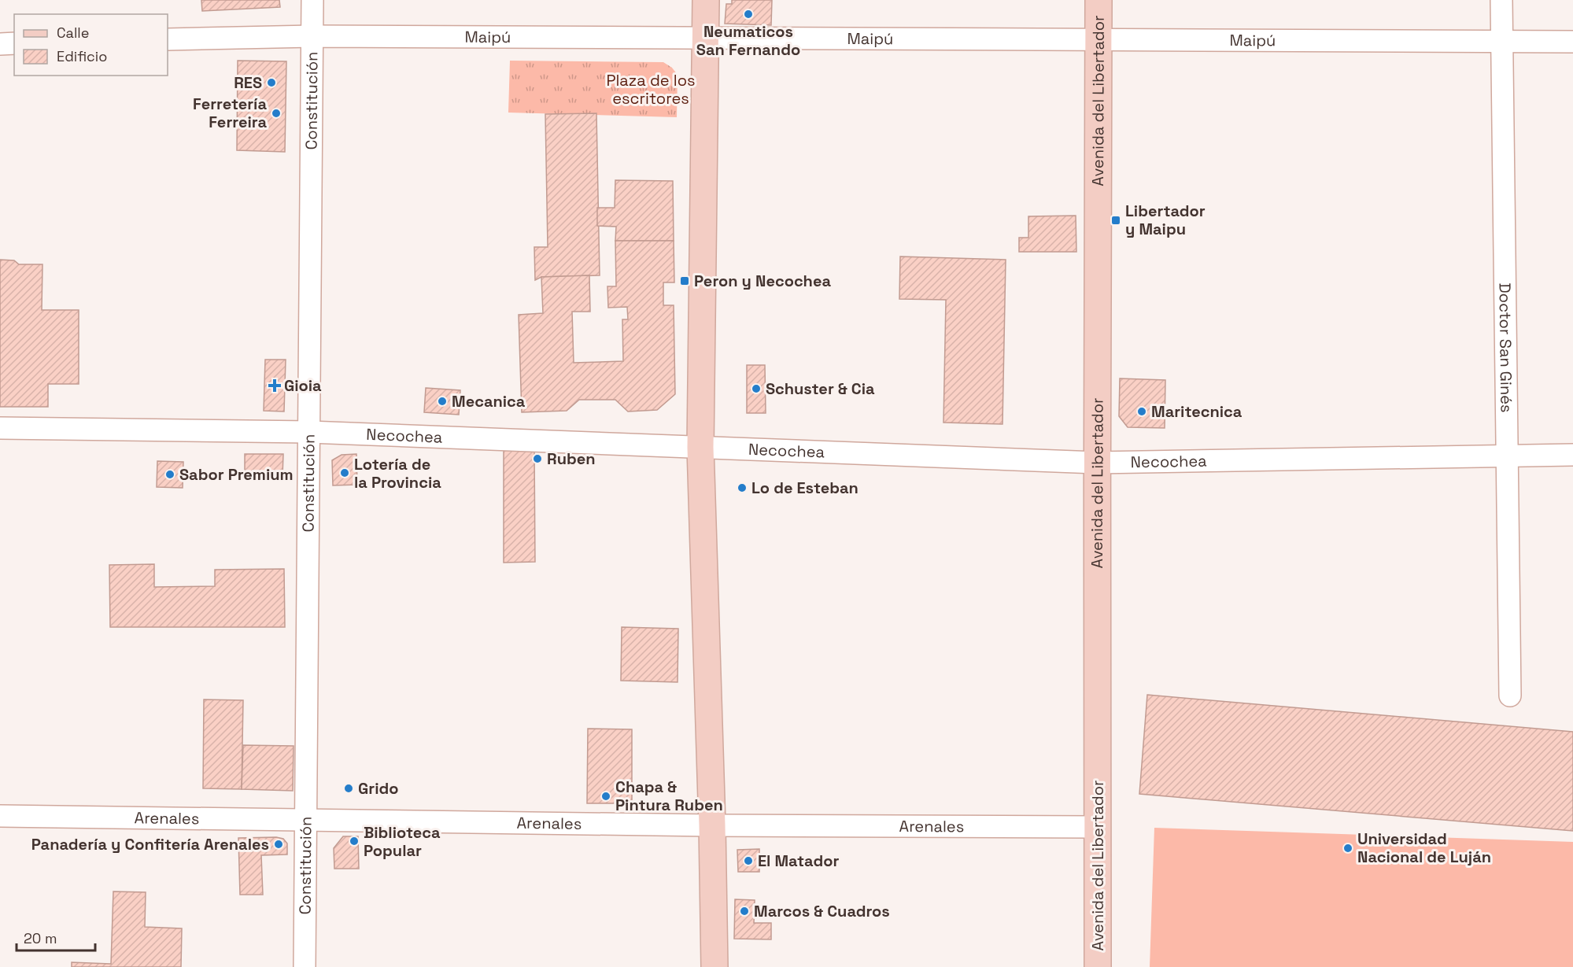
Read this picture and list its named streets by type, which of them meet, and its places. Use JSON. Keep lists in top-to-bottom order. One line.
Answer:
{"streets":{"main road":["Avenida del Libertador"],"street":["Maipú","Constitución","Doctor San Ginés","Necochea","Arenales"]},"crossings":[["Maipú","Constitución"],["Maipú","Avenida del Libertador"],["Maipú","Doctor San Ginés"],["Constitución","Necochea"],["Constitución","Arenales"],["Avenida del Libertador","Necochea"],["Avenida del Libertador","Arenales"],["Doctor San Ginés","Necochea"]],"parks":["Plaza de los escritores"],"places":{"other":["Neumaticos San Fernando","RES","Ferretería Ferreira","Schuster & Cia","Mecanica","Maritecnica","Ruben","Lotería de la Provincia","Sabor Premium","Lo de Esteban","Grido","Chapa & Pintura Ruben","Biblioteca Popular","Panadería y Confitería Arenales","Universidad Nacional de Luján","El Matador","Marcos & Cuadros"],"transit":["Libertador y Maipu","Peron y Necochea"],"health":["Gioia"]},"legend":["Calle","Edificio"],"scale_bar":"20 m"}
